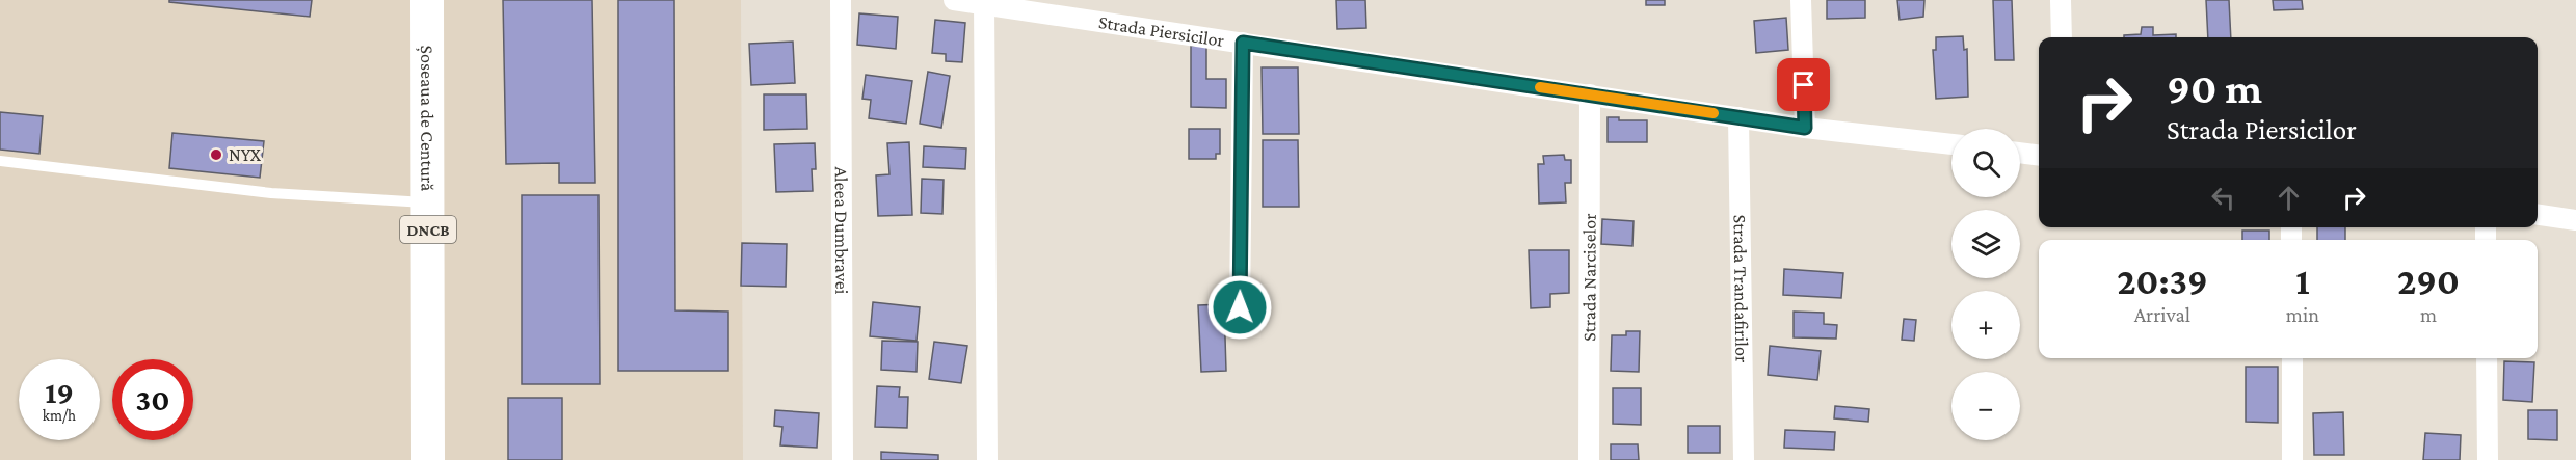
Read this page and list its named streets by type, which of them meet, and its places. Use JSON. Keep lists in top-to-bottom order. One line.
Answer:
{"streets":{"main road":["Șoseaua de Centură","DNCB"],"street":["Strada Piersicilor","Aleea Dumbravei","Strada Narciselor","Strada Trandafirilor"]},"crossings":[["Strada Piersicilor","Strada Narciselor"],["Strada Piersicilor","Strada Trandafirilor"]],"places":["NYX"],"page":{"turn":["90 m","Strada Piersicilor"],"map_buttons":["+","−"],"eta":["20:39","Arrival","1","min","290","m"],"speed":"19 km/h","limit":"30"}}
